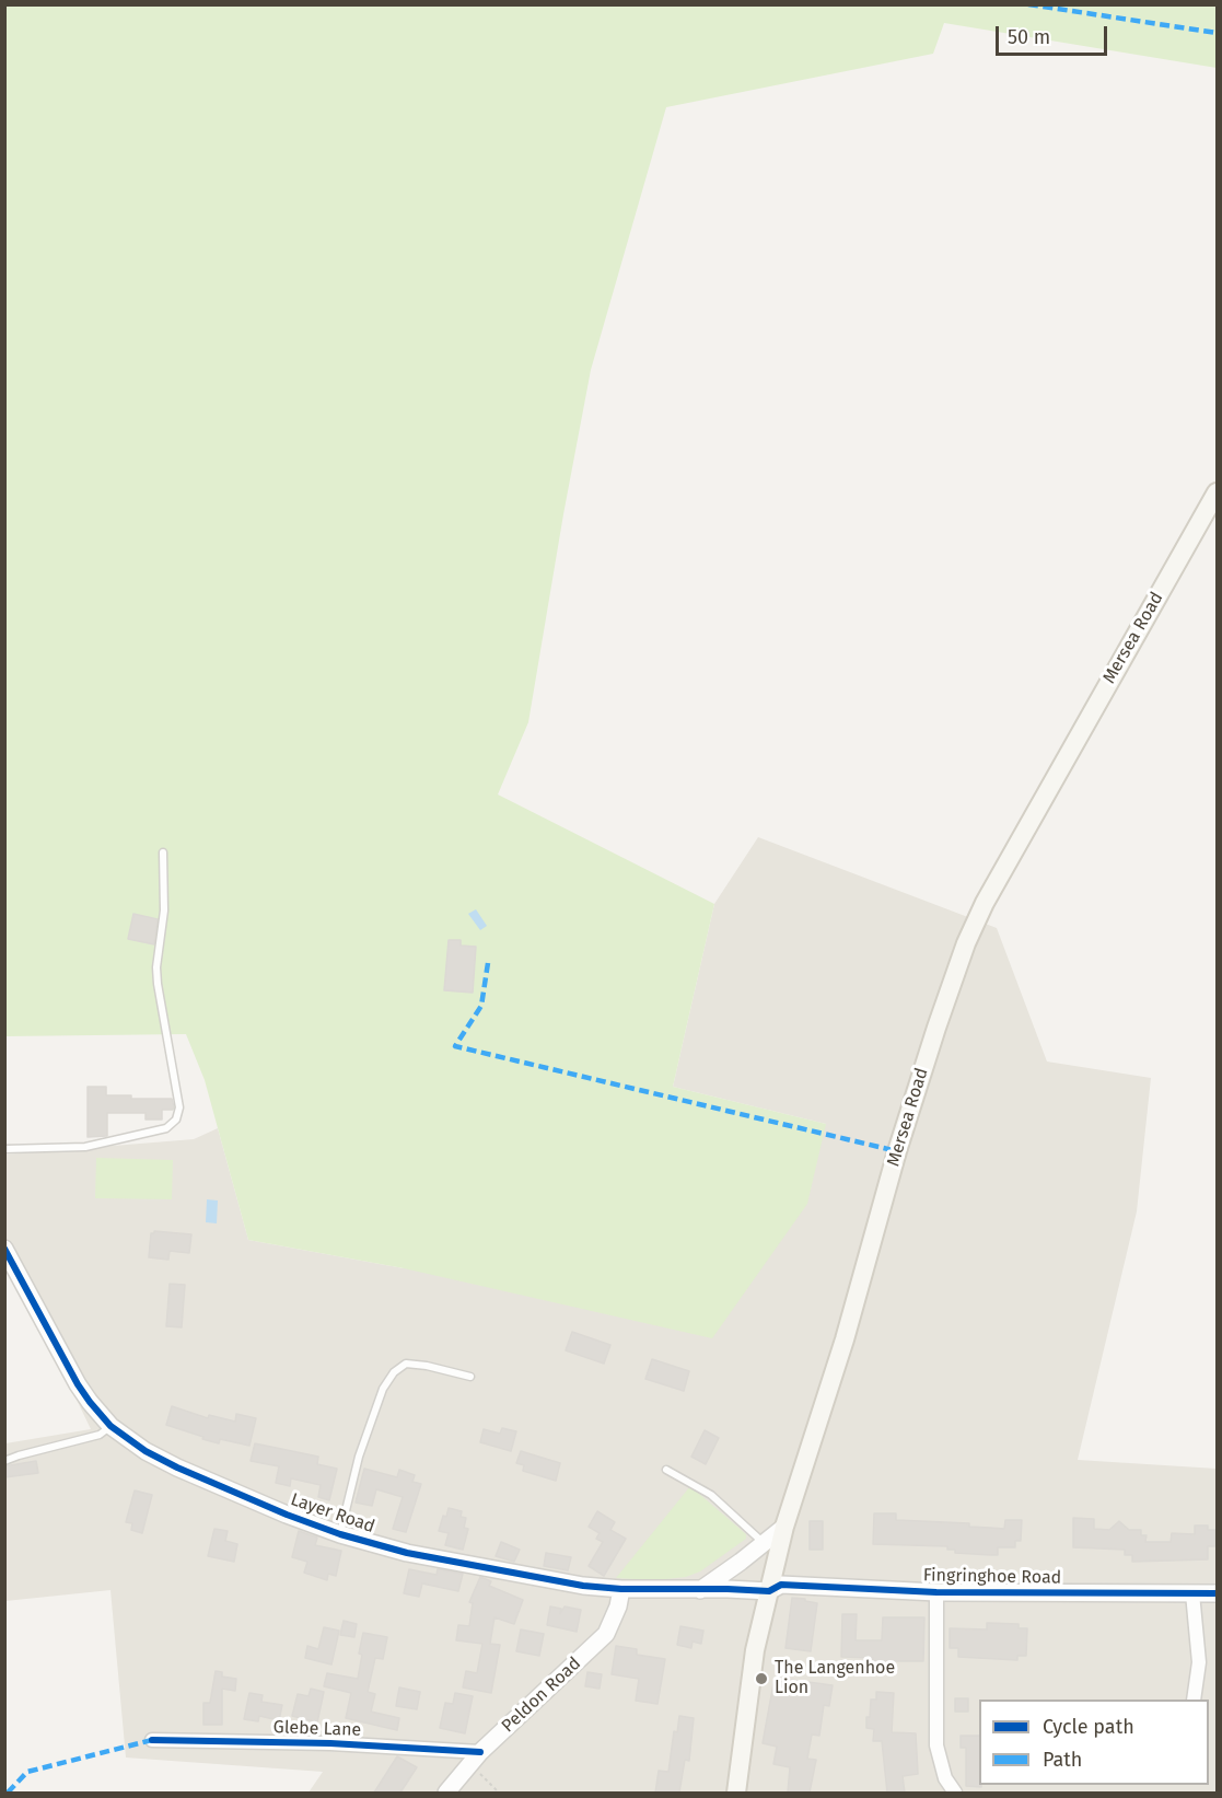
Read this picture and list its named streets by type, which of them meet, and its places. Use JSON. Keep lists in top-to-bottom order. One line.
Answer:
{"streets":{"main road":["Mersea Road"],"street":["Layer Road","Fingringhoe Road","Peldon Road","Glebe Lane"]},"crossings":[["Mersea Road","Layer Road"],["Mersea Road","Fingringhoe Road"],["Layer Road","Fingringhoe Road"],["Layer Road","Peldon Road"],["Peldon Road","Glebe Lane"]],"places":["The Langenhoe Lion"],"legend":["Cycle path","Path"],"scale_bar":"50 m"}
